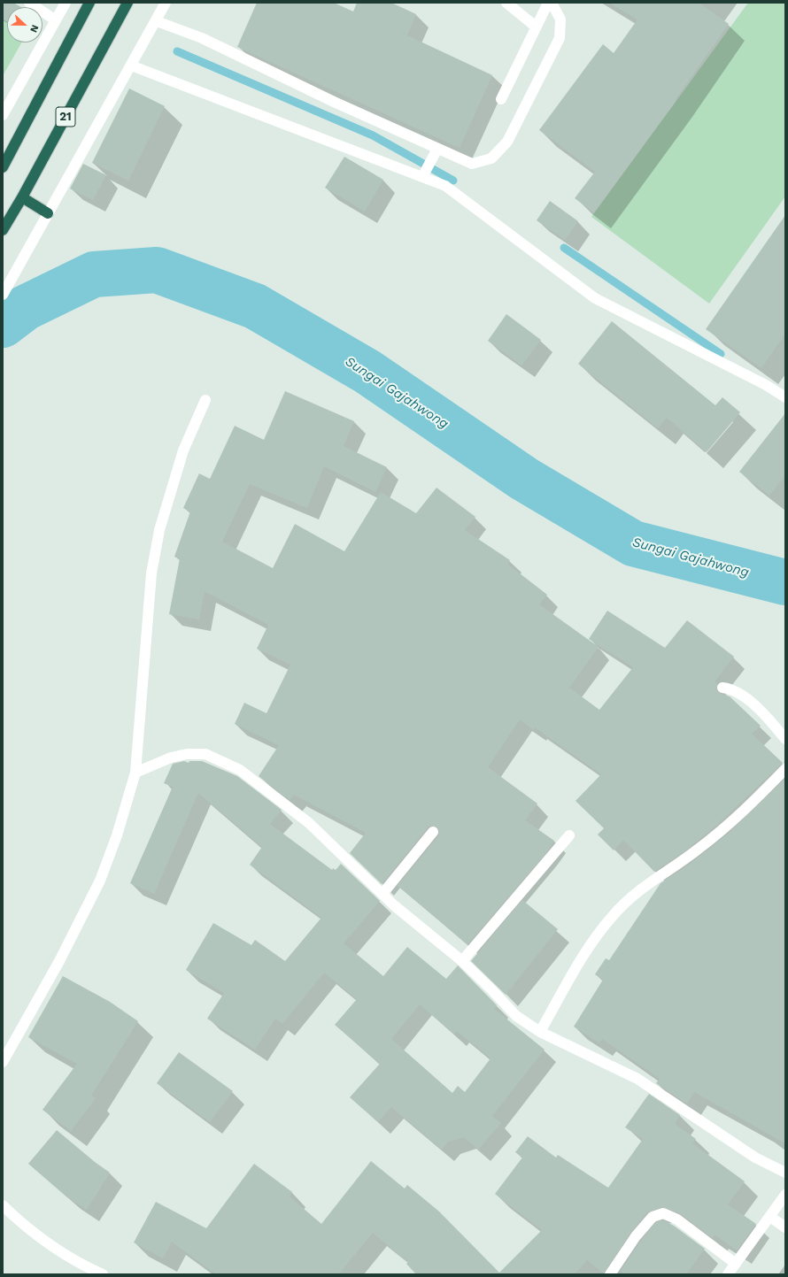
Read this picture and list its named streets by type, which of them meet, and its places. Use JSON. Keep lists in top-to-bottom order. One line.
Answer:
{"streets":{"highway":["21"]},"water":["Sungai Gajahwong"],"north":"right"}
